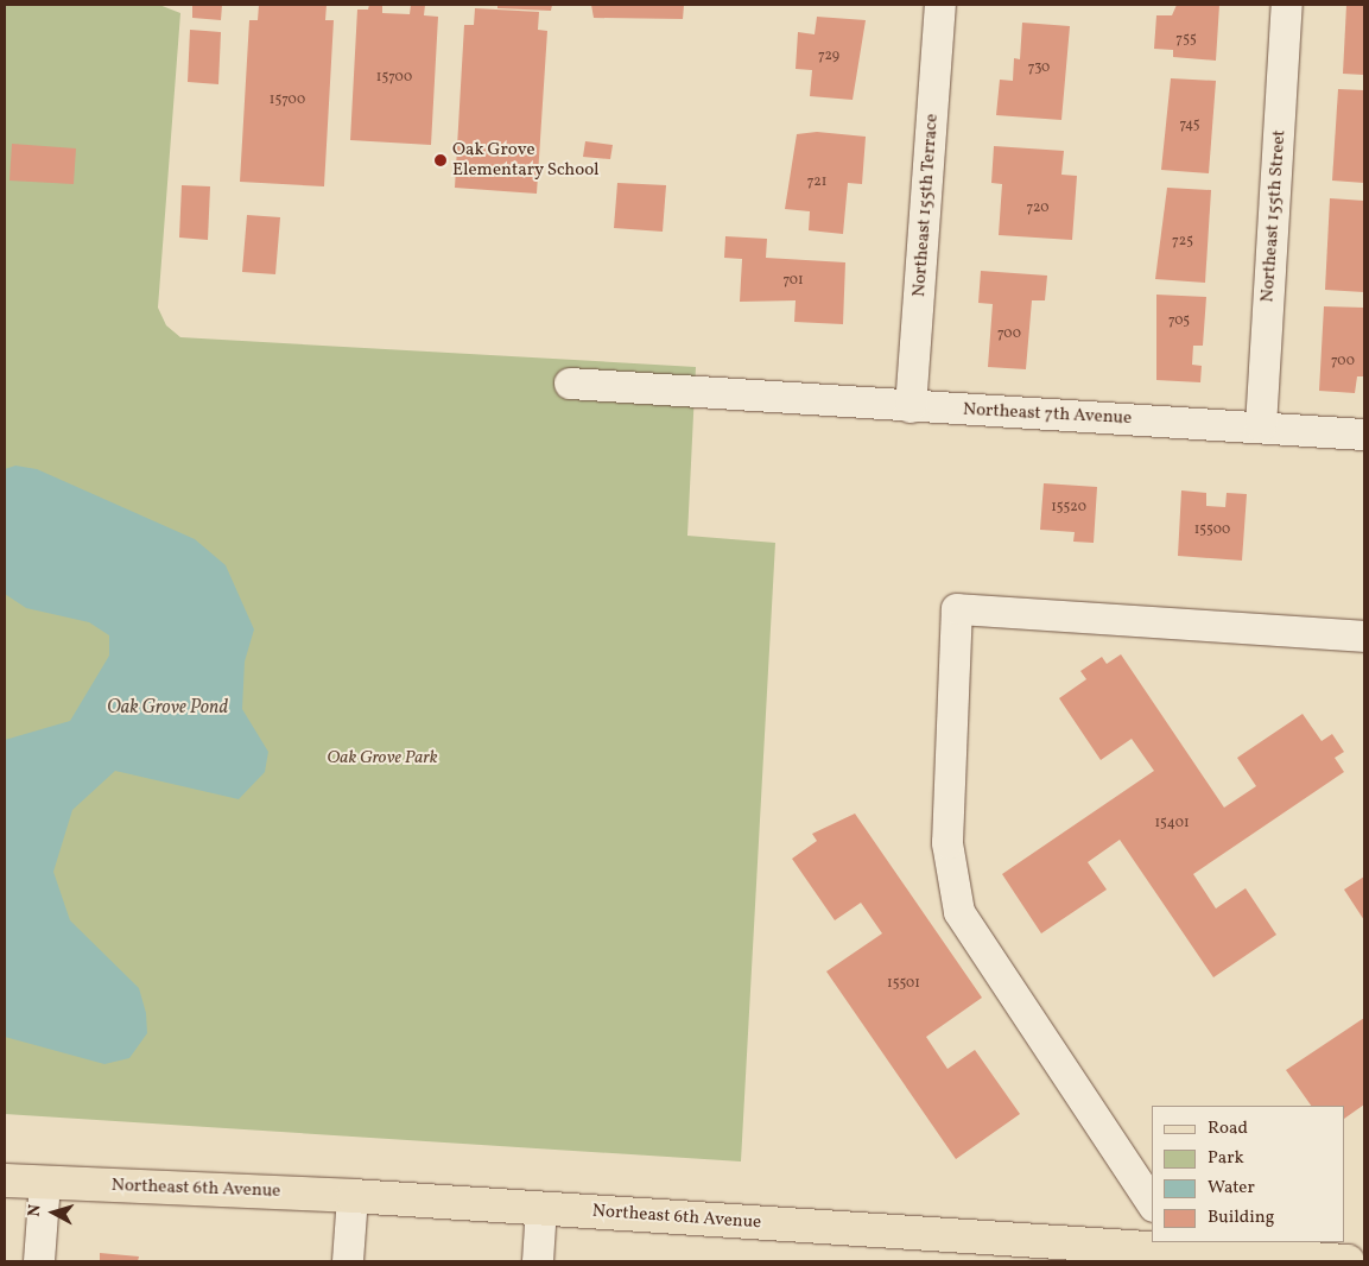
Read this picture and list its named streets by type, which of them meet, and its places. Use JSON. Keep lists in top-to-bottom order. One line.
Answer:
{"streets":{"main road":["Northeast 6th Avenue"],"street":["Northeast 155th Terrace","Northeast 155th Street","Northeast 7th Avenue"]},"crossings":[["Northeast 155th Terrace","Northeast 7th Avenue"],["Northeast 155th Street","Northeast 7th Avenue"]],"water":["Oak Grove Pond"],"parks":["Oak Grove Park"],"places":["Oak Grove Elementary School"],"house_numbers":["755","729","730","15700","15700","745","721","720","725","701","705","700","700","15520","15500","15401","15501"],"legend":["Road","Park","Water","Building"],"north":"left"}
